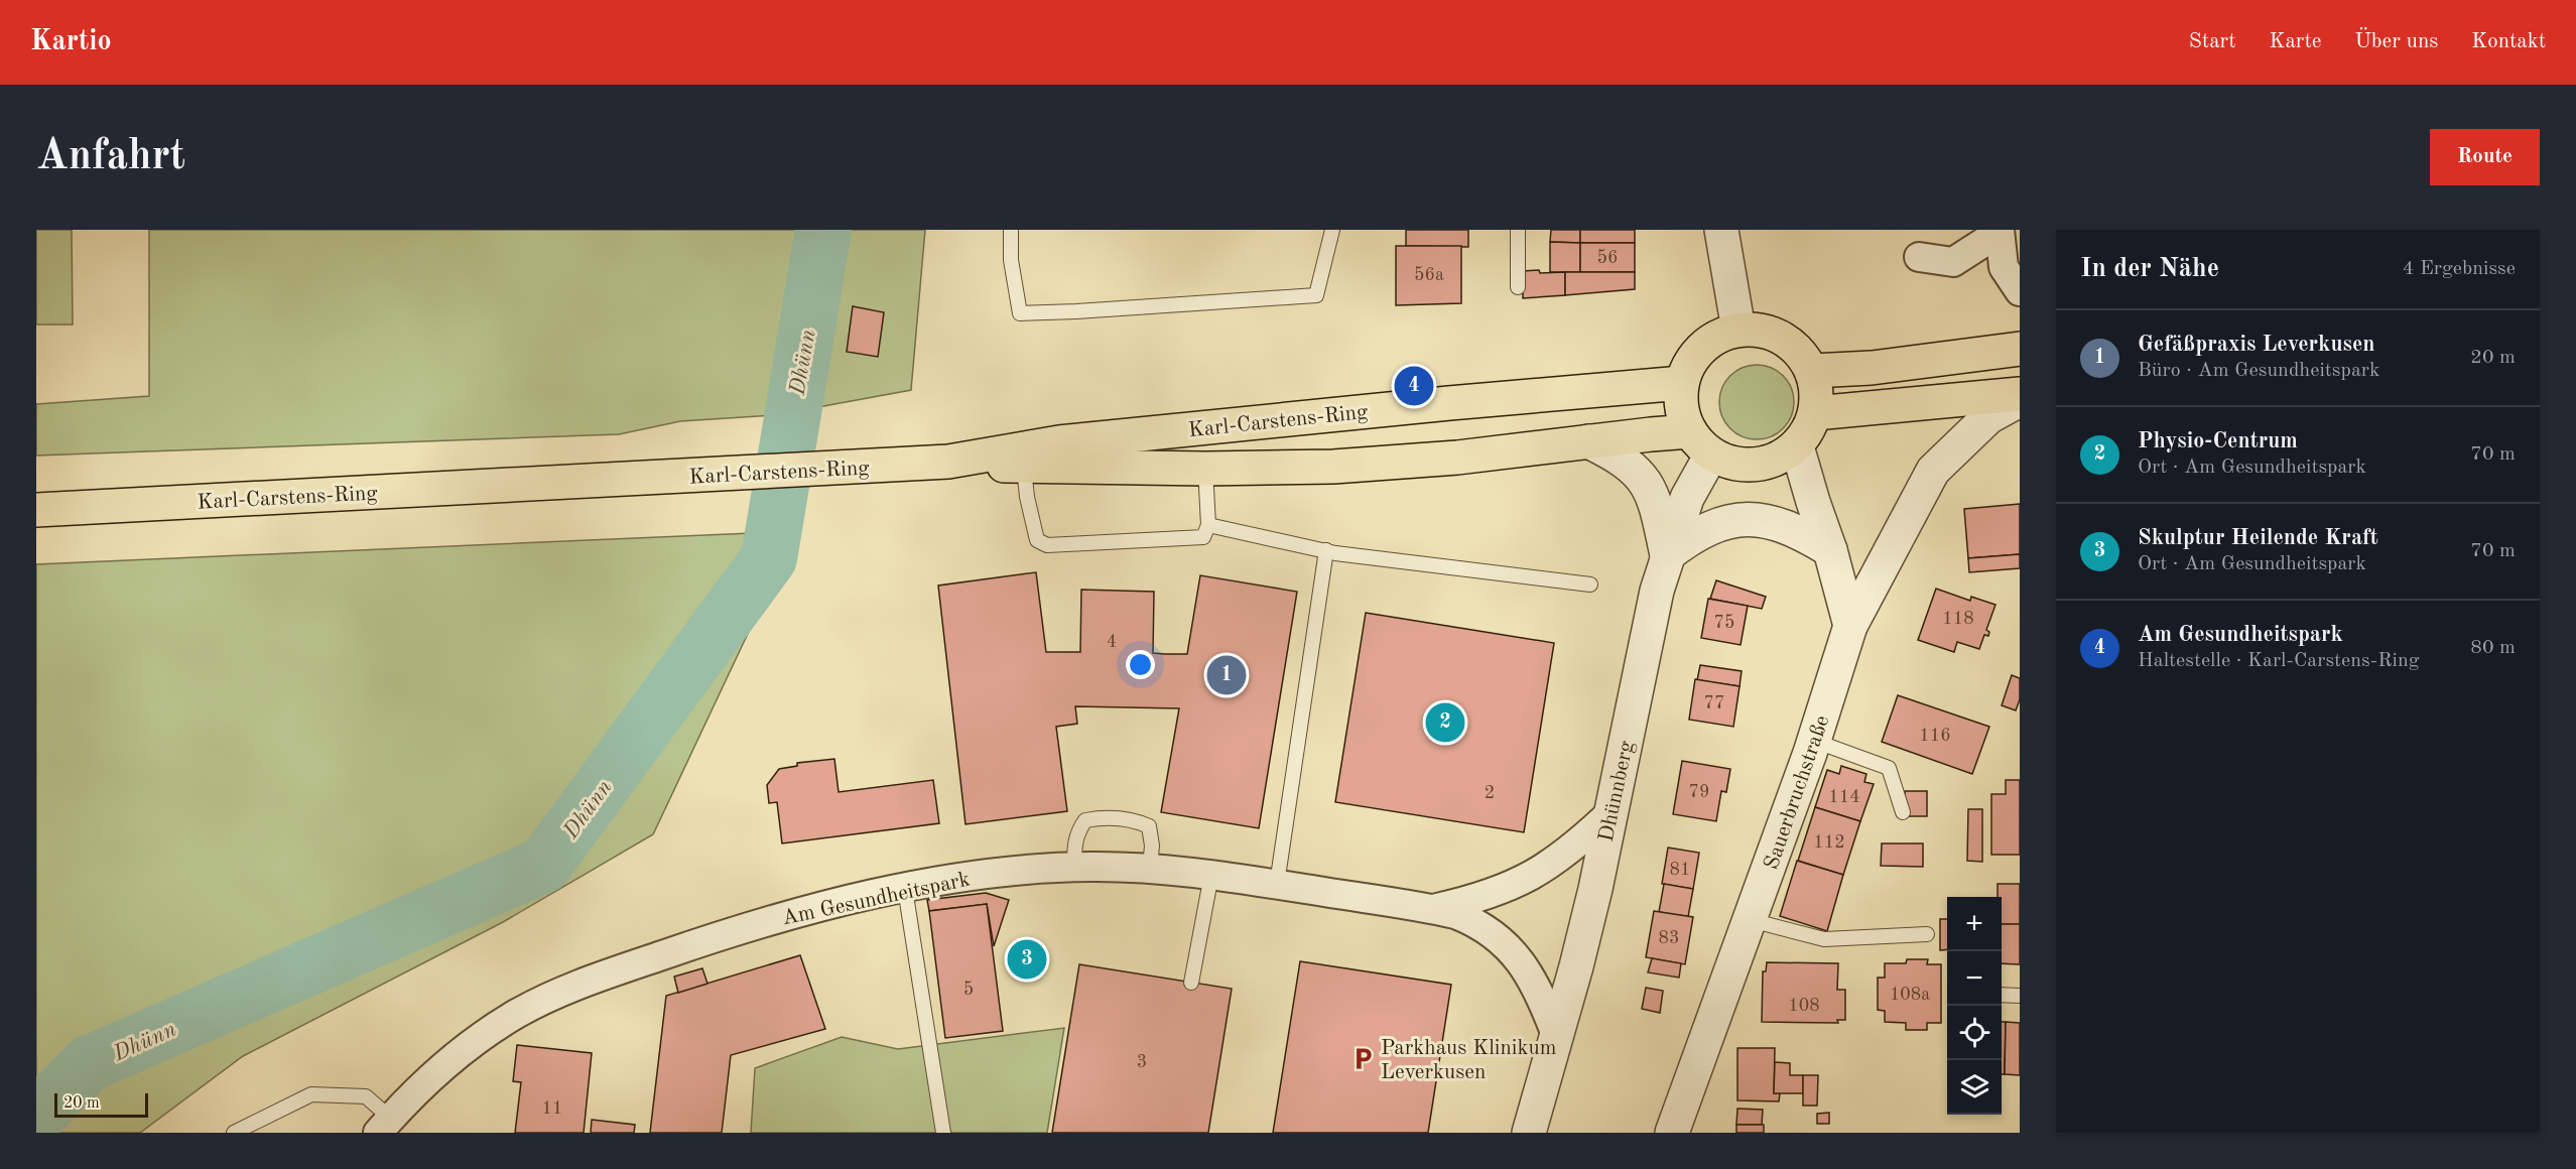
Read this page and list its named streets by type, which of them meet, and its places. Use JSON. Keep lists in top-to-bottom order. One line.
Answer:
{"streets":{"main road":["Karl-Carstens-Ring"],"street":["Dhünnberg","Sauerbruchstraße","Am Gesundheitspark"]},"crossings":[["Karl-Carstens-Ring","Dhünnberg"],["Dhünnberg","Am Gesundheitspark"]],"water":["Dhünn"],"places":{"parking":["Parkhaus Klinikum Leverkusen"]},"house_numbers":["56","56a","118","75","4","77","116","79","2","114","112","81","83","5","108a","108","3","11"],"scale_bar":"20 m","page":{"header":"Kartio","nav":["Start","Karte","Über uns","Kontakt"],"buttons":"Route","title":"Anfahrt","heading":["In der Nähe","4 Ergebnisse"],"list":[{"mark":"1","name":"Gefäßpraxis Leverkusen","note":"Büro · Am Gesundheitspark","value":"20 m"},{"mark":"2","name":"Physio-Centrum","note":"Ort · Am Gesundheitspark","value":"70 m"},{"mark":"3","name":"Skulptur Heilende Kraft","note":"Ort · Am Gesundheitspark","value":"70 m"},{"mark":"4","name":"Am Gesundheitspark","note":"Haltestelle · Karl-Carstens-Ring","value":"80 m"}],"pins":["4","1","2","3"],"map_buttons":["+","−"],"scale":"20 m"}}
